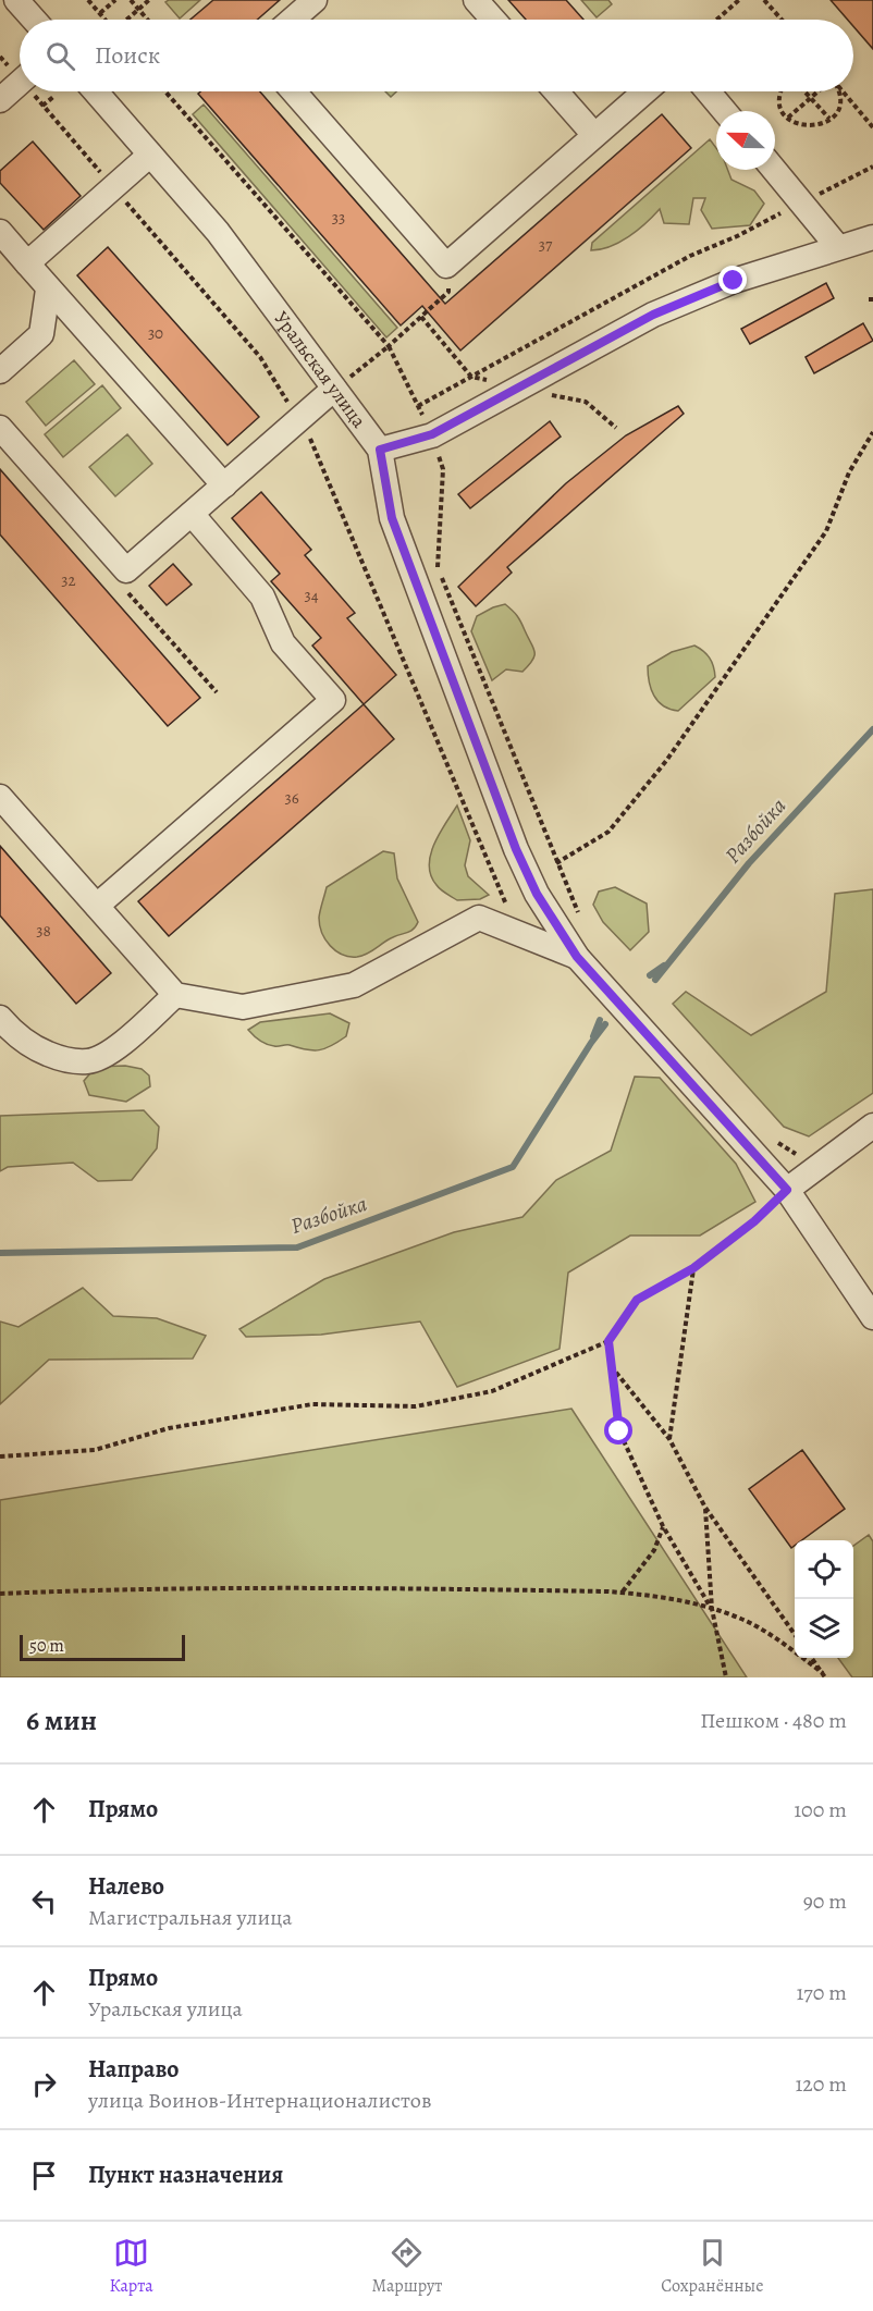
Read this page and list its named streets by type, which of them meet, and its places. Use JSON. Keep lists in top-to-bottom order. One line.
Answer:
{"streets":{"street":["Уральская улица"]},"water":["Разбойка"],"house_numbers":["33","37","30","32","34","36","38"],"scale_bar":"50 m","north":"left","page":{"search":"Поиск","scale":"50 m","heading":["6 мин","Пешком · 480 m"],"list":[["Прямо","100 m"],["Налево","Магистральная улица","90 m"],["Прямо","Уральская улица","170 m"],["Направо","улица Воинов-Интернационалистов","120 m"],"Пункт назначения"],"nav":["Карта","Маршрут","Сохранённые"]}}
